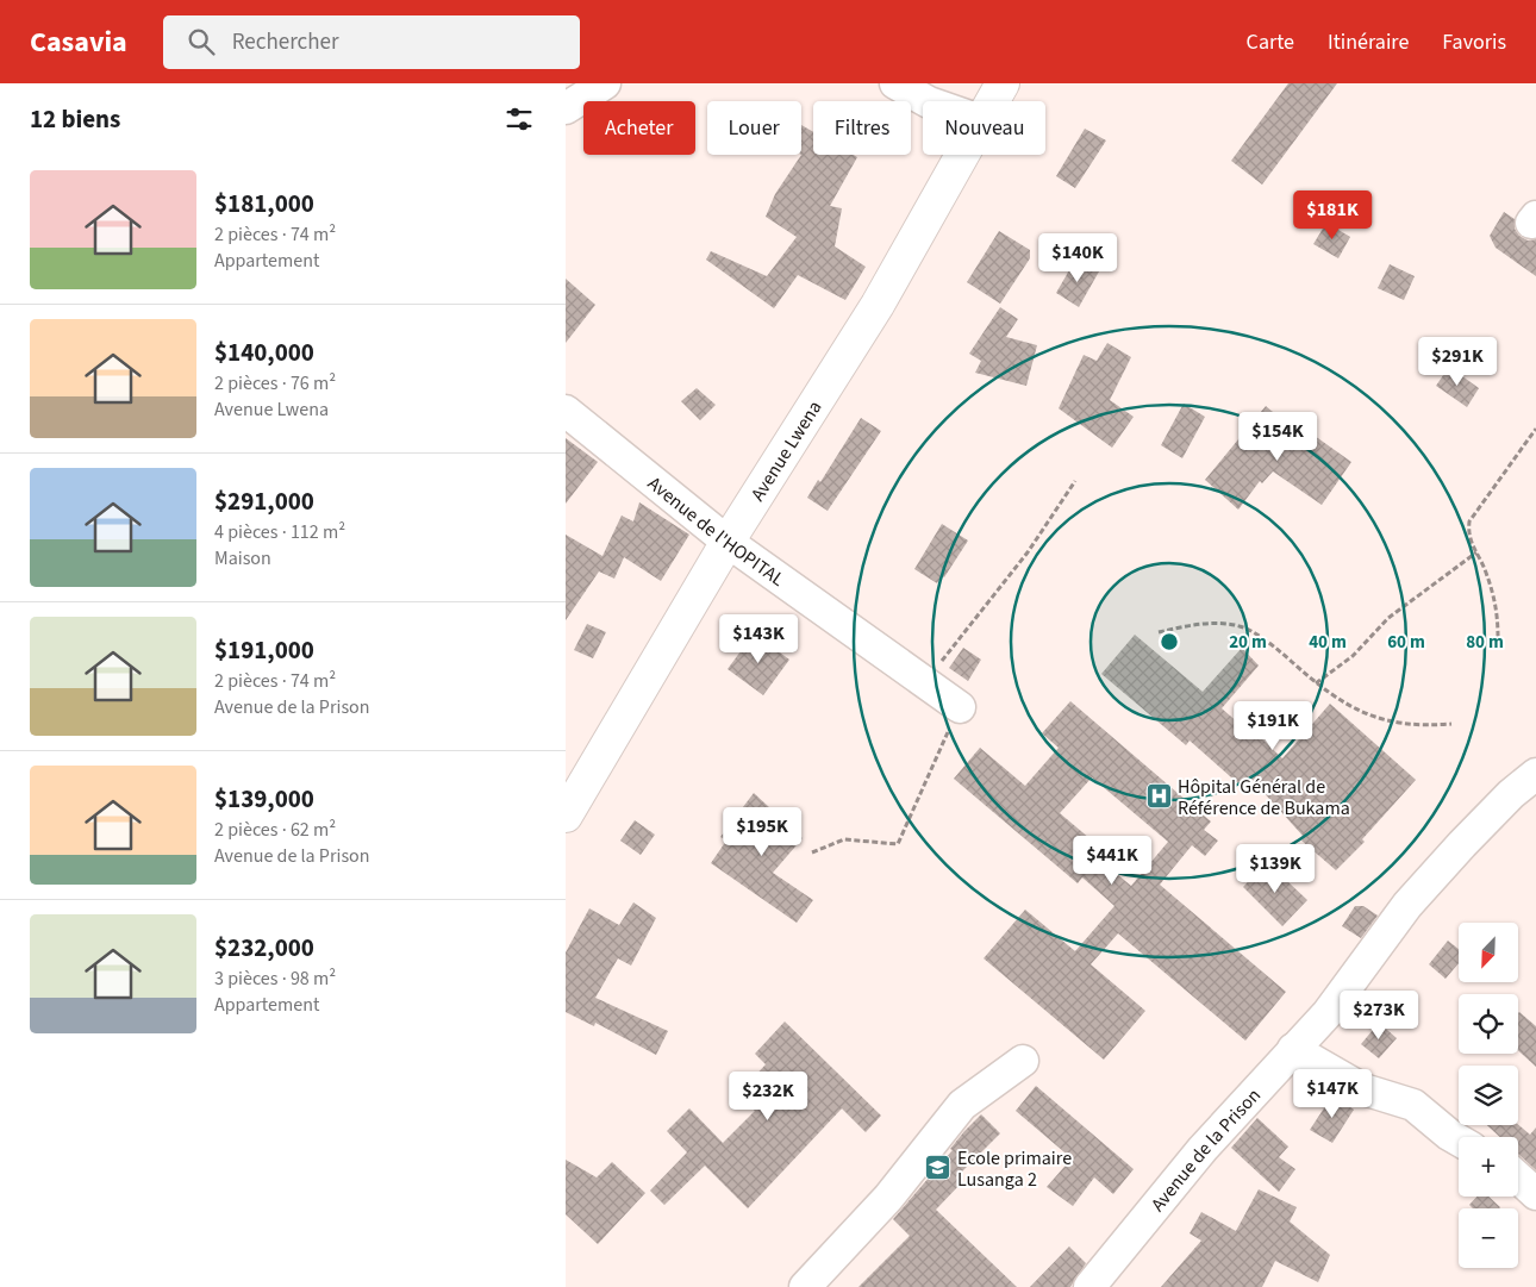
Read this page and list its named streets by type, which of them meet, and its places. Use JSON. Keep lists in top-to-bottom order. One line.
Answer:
{"streets":{"main road":["Avenue Lwena"],"street":["Avenue de l'HOPITAL","Avenue de la Prison"]},"crossings":[["Avenue Lwena","Avenue de l'HOPITAL"]],"places":{"hospital":["Hôpital Général de Référence de Bukama"],"school or university":["Ecole primaire Lusanga 2"]},"north":"bottom left","page":{"header":"Casavia","search":"Rechercher","nav":["Carte","Itinéraire","Favoris"],"heading":"12 biens","chip":["Acheter","Louer","Filtres","Nouveau"],"list":[{"name":"$181,000","note":"2 pièces · 74 m² · Appartement"},{"name":"$140,000","note":"2 pièces · 76 m² · Avenue Lwena"},{"name":"$291,000","note":"4 pièces · 112 m² · Maison"},{"name":"$191,000","note":"2 pièces · 74 m² · Avenue de la Prison"},{"name":"$139,000","note":"2 pièces · 62 m² · Avenue de la Prison"},{"name":"$232,000","note":"3 pièces · 98 m² · Appartement"}],"price":["$181K","$140K","$291K","$154K","$143K","$191K","$195K","$441K","$139K","$273K","$147K","$232K"],"map_buttons":["+","−"]},"rings":["20 m","40 m","60 m","80 m"]}
